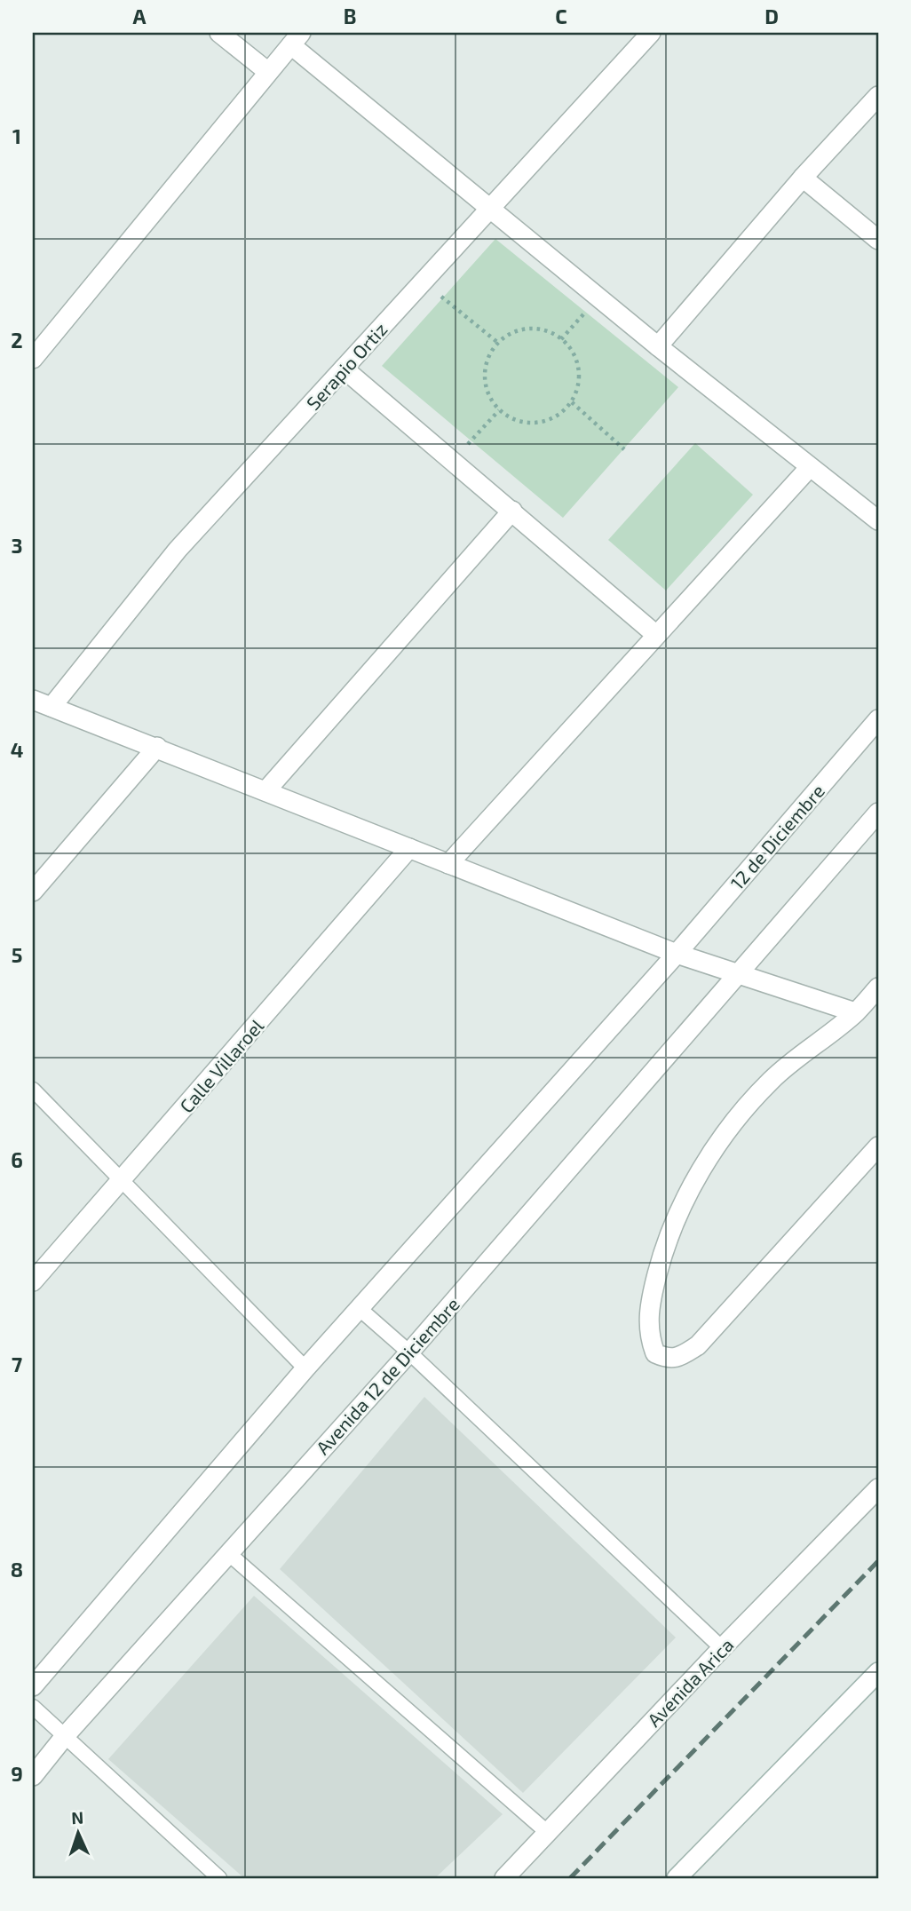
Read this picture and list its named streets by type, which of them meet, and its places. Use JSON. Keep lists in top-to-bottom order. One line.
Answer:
{"streets":{"street":["Serapio Ortiz","12 de Diciembre","Calle Villaroel","Avenida 12 de Diciembre","Avenida Arica"]},"north":"top","grid":{"columns":["A","B","C","D"],"rows":["1","2","3","4","5","6","7","8","9"]}}
